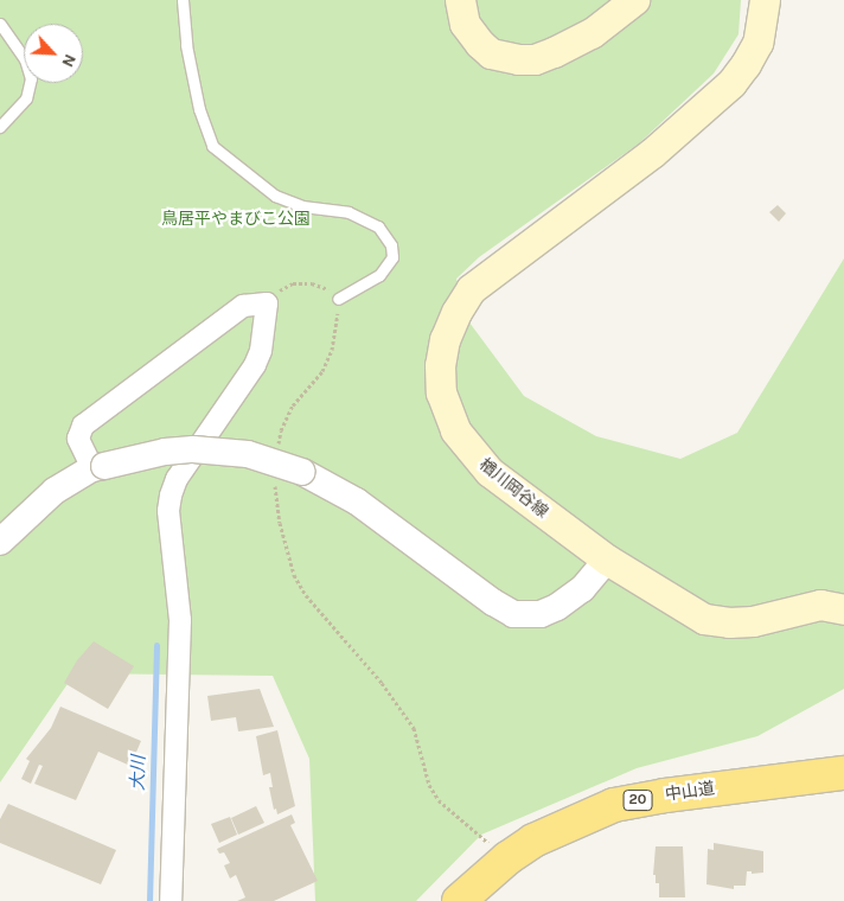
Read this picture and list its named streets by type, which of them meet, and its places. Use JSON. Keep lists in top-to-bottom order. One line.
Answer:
{"streets":{"highway":["中山道","20"],"main road":["楢川岡谷線"]},"water":["大川"],"parks":["鳥居平やまびこ公園"],"north":"bottom right"}
